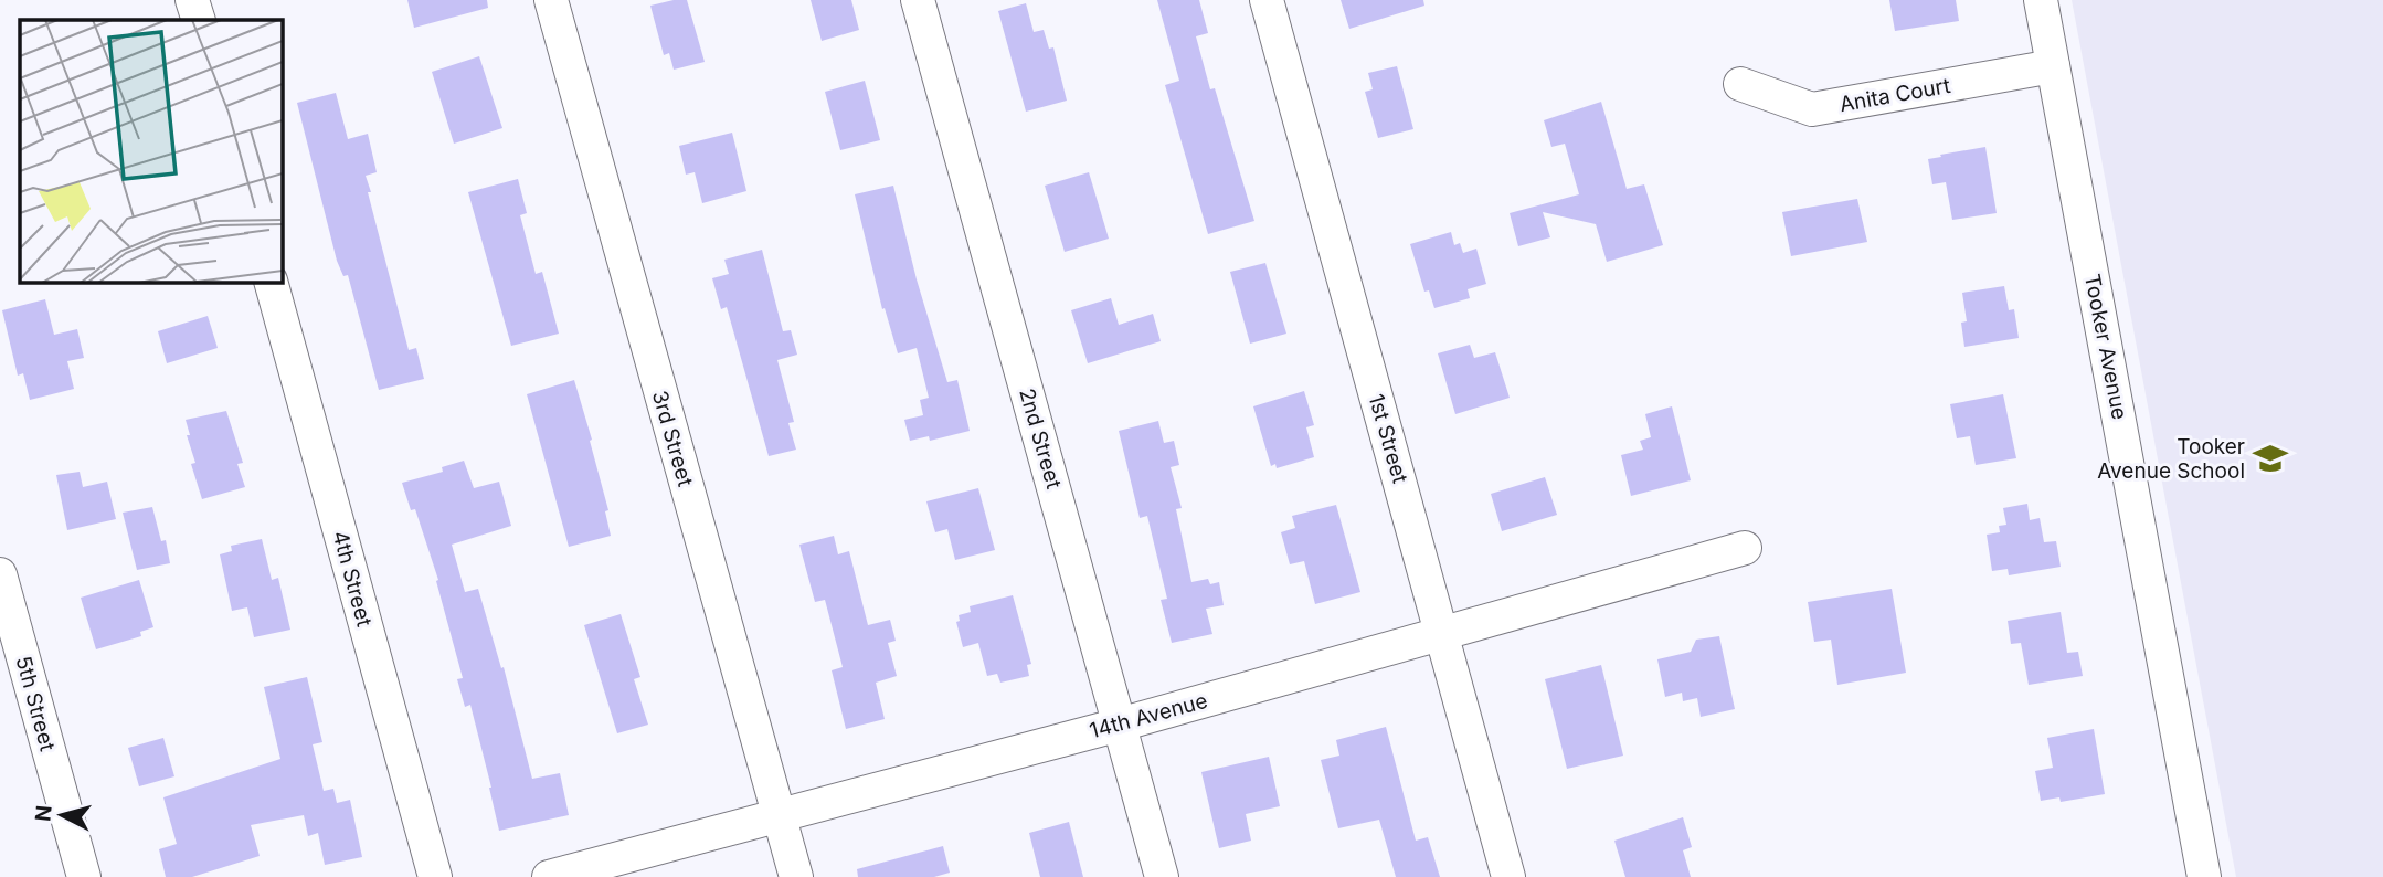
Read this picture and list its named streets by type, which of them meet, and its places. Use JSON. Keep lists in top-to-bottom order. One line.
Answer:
{"streets":{"street":["Anita Court","Tooker Avenue","3rd Street","2nd Street","1st Street","4th Street","5th Street","14th Avenue"]},"crossings":[["Anita Court","Tooker Avenue"],["3rd Street","14th Avenue"],["2nd Street","14th Avenue"],["1st Street","14th Avenue"]],"places":{"school or university":["Tooker Avenue School"]},"north":"left"}
